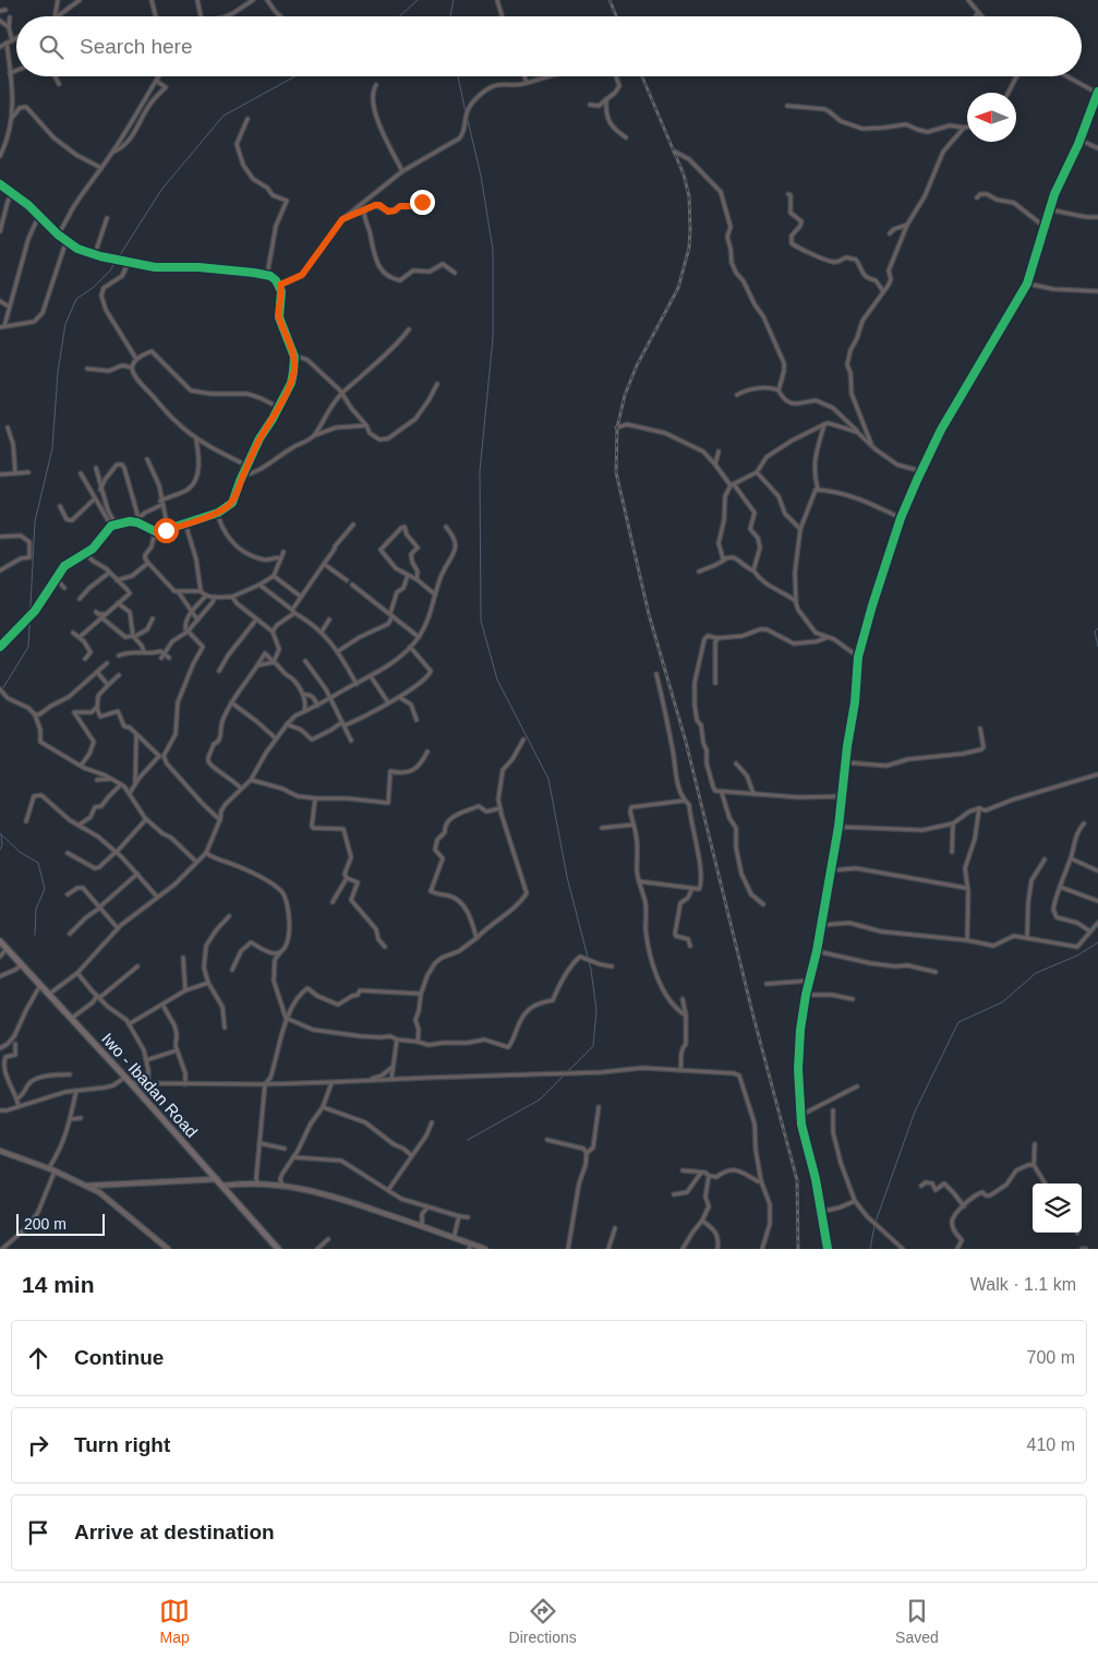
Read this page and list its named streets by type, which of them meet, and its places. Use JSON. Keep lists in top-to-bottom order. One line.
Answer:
{"streets":{"main road":["Iwo - Ibadan Road"]},"scale_bar":"200 m","north":"left","page":{"search":"Search here","scale":"200 m","heading":["14 min","Walk · 1.1 km"],"list":[["Continue","700 m"],["Turn right","410 m"],"Arrive at destination"],"nav":["Map","Directions","Saved"]}}
